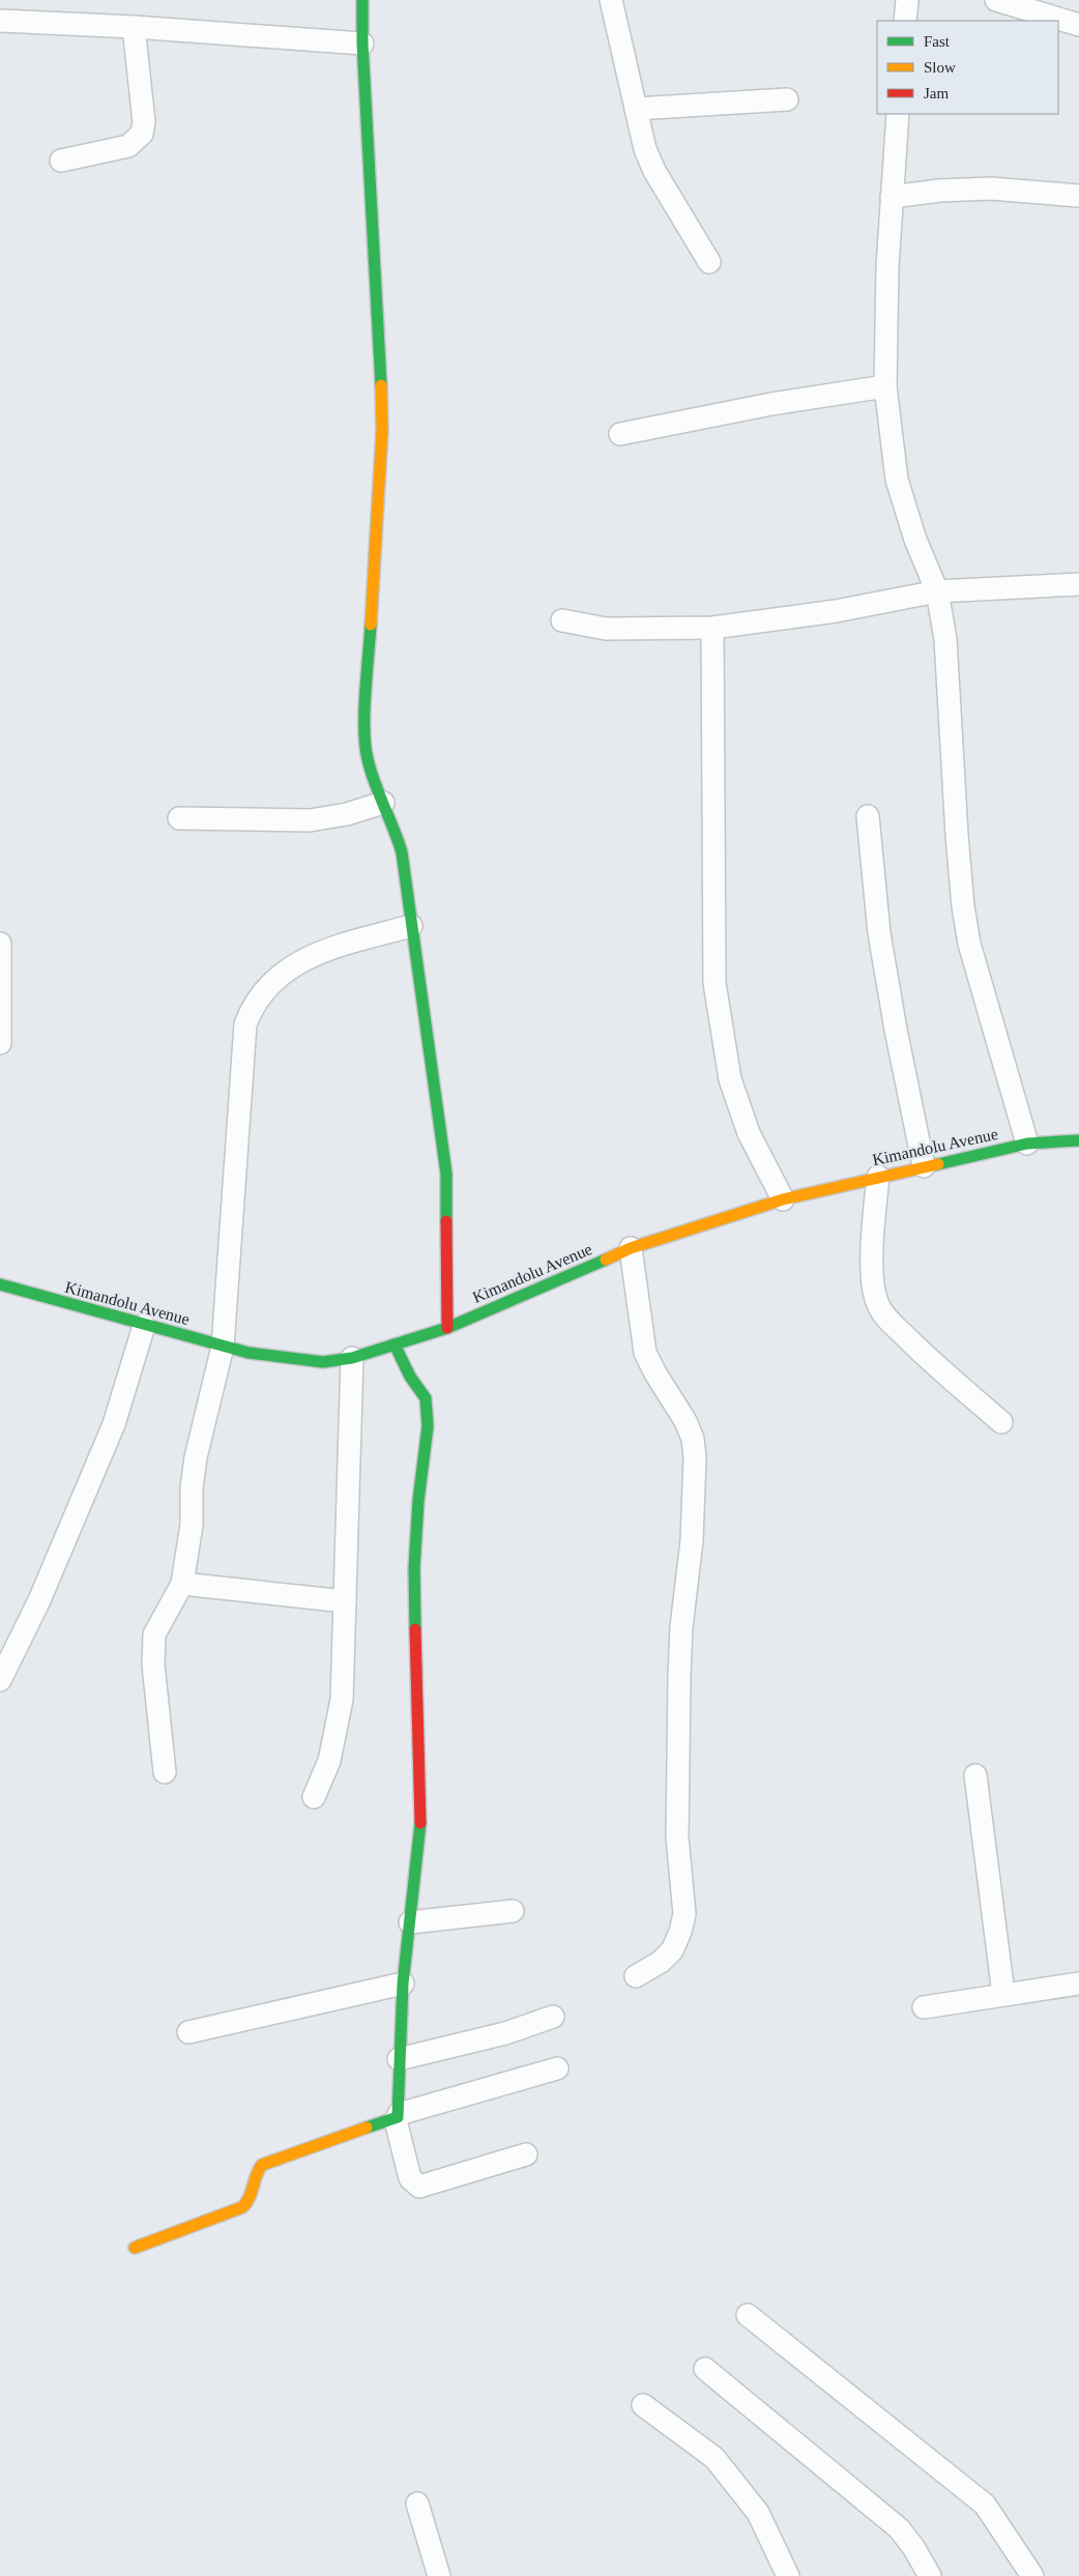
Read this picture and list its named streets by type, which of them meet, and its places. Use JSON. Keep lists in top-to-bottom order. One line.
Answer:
{"streets":{"street":["Kimandolu Avenue"]},"legend":["Fast","Slow","Jam"]}
